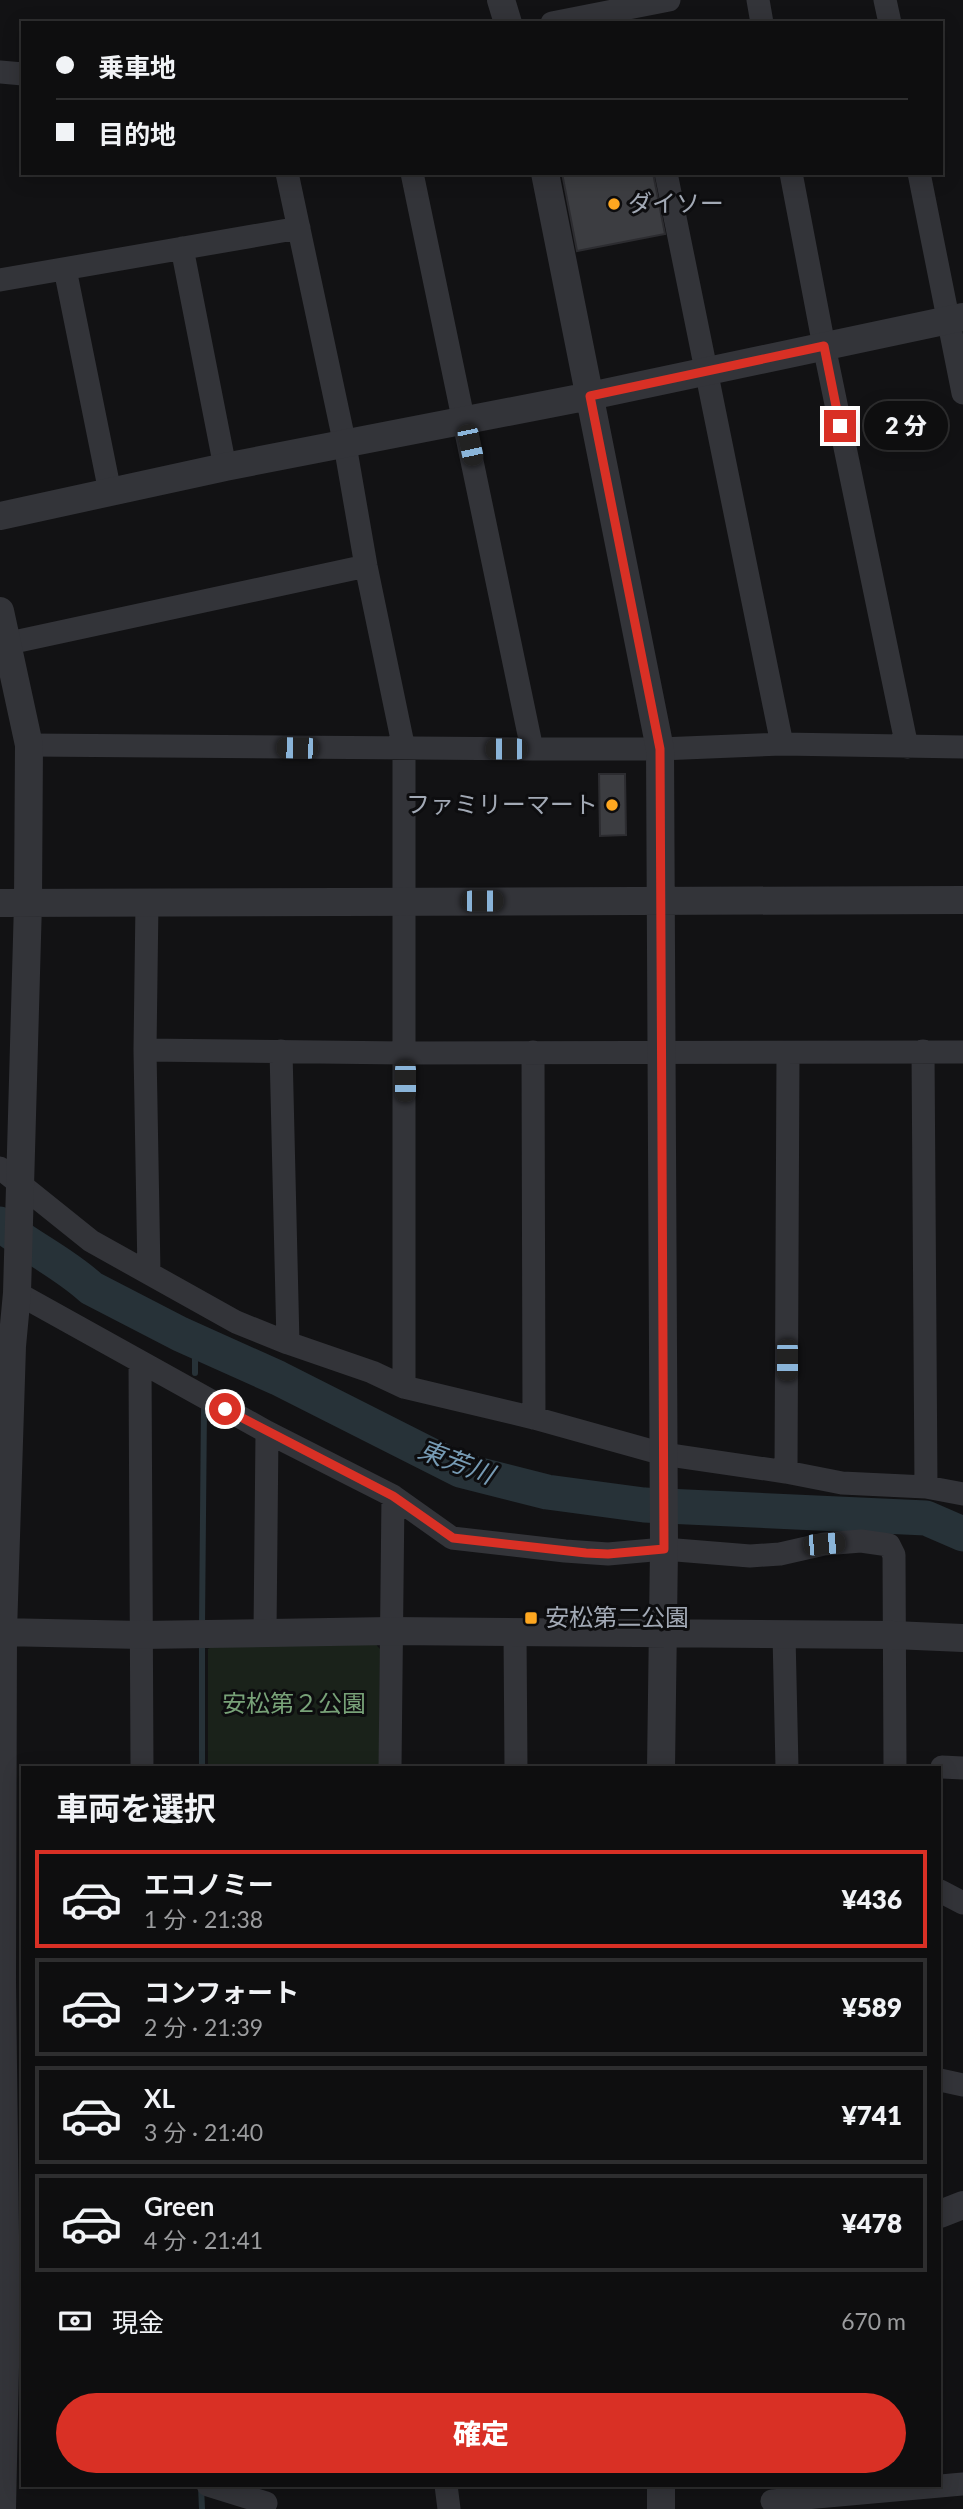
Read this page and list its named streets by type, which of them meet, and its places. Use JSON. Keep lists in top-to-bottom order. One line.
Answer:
{"water":["東芳川"],"parks":["安松第２公園"],"places":{"other":["ダイソー","ファミリーマート"],"transit":["安松第二公園"]},"page":{"banner":["乗車地","目的地"],"bubble":"2 分","heading":"車両を選択","list":[{"name":"エコノミー","note":"1 分 · 21:38","value":"¥436"},{"name":"コンフォート","note":"2 分 · 21:39","value":"¥589"},{"name":"XL","note":"3 分 · 21:40","value":"¥741"},{"name":"Green","note":"4 分 · 21:41","value":"¥478"}],"pay":["現金","670 m"],"buttons":"確定"}}
